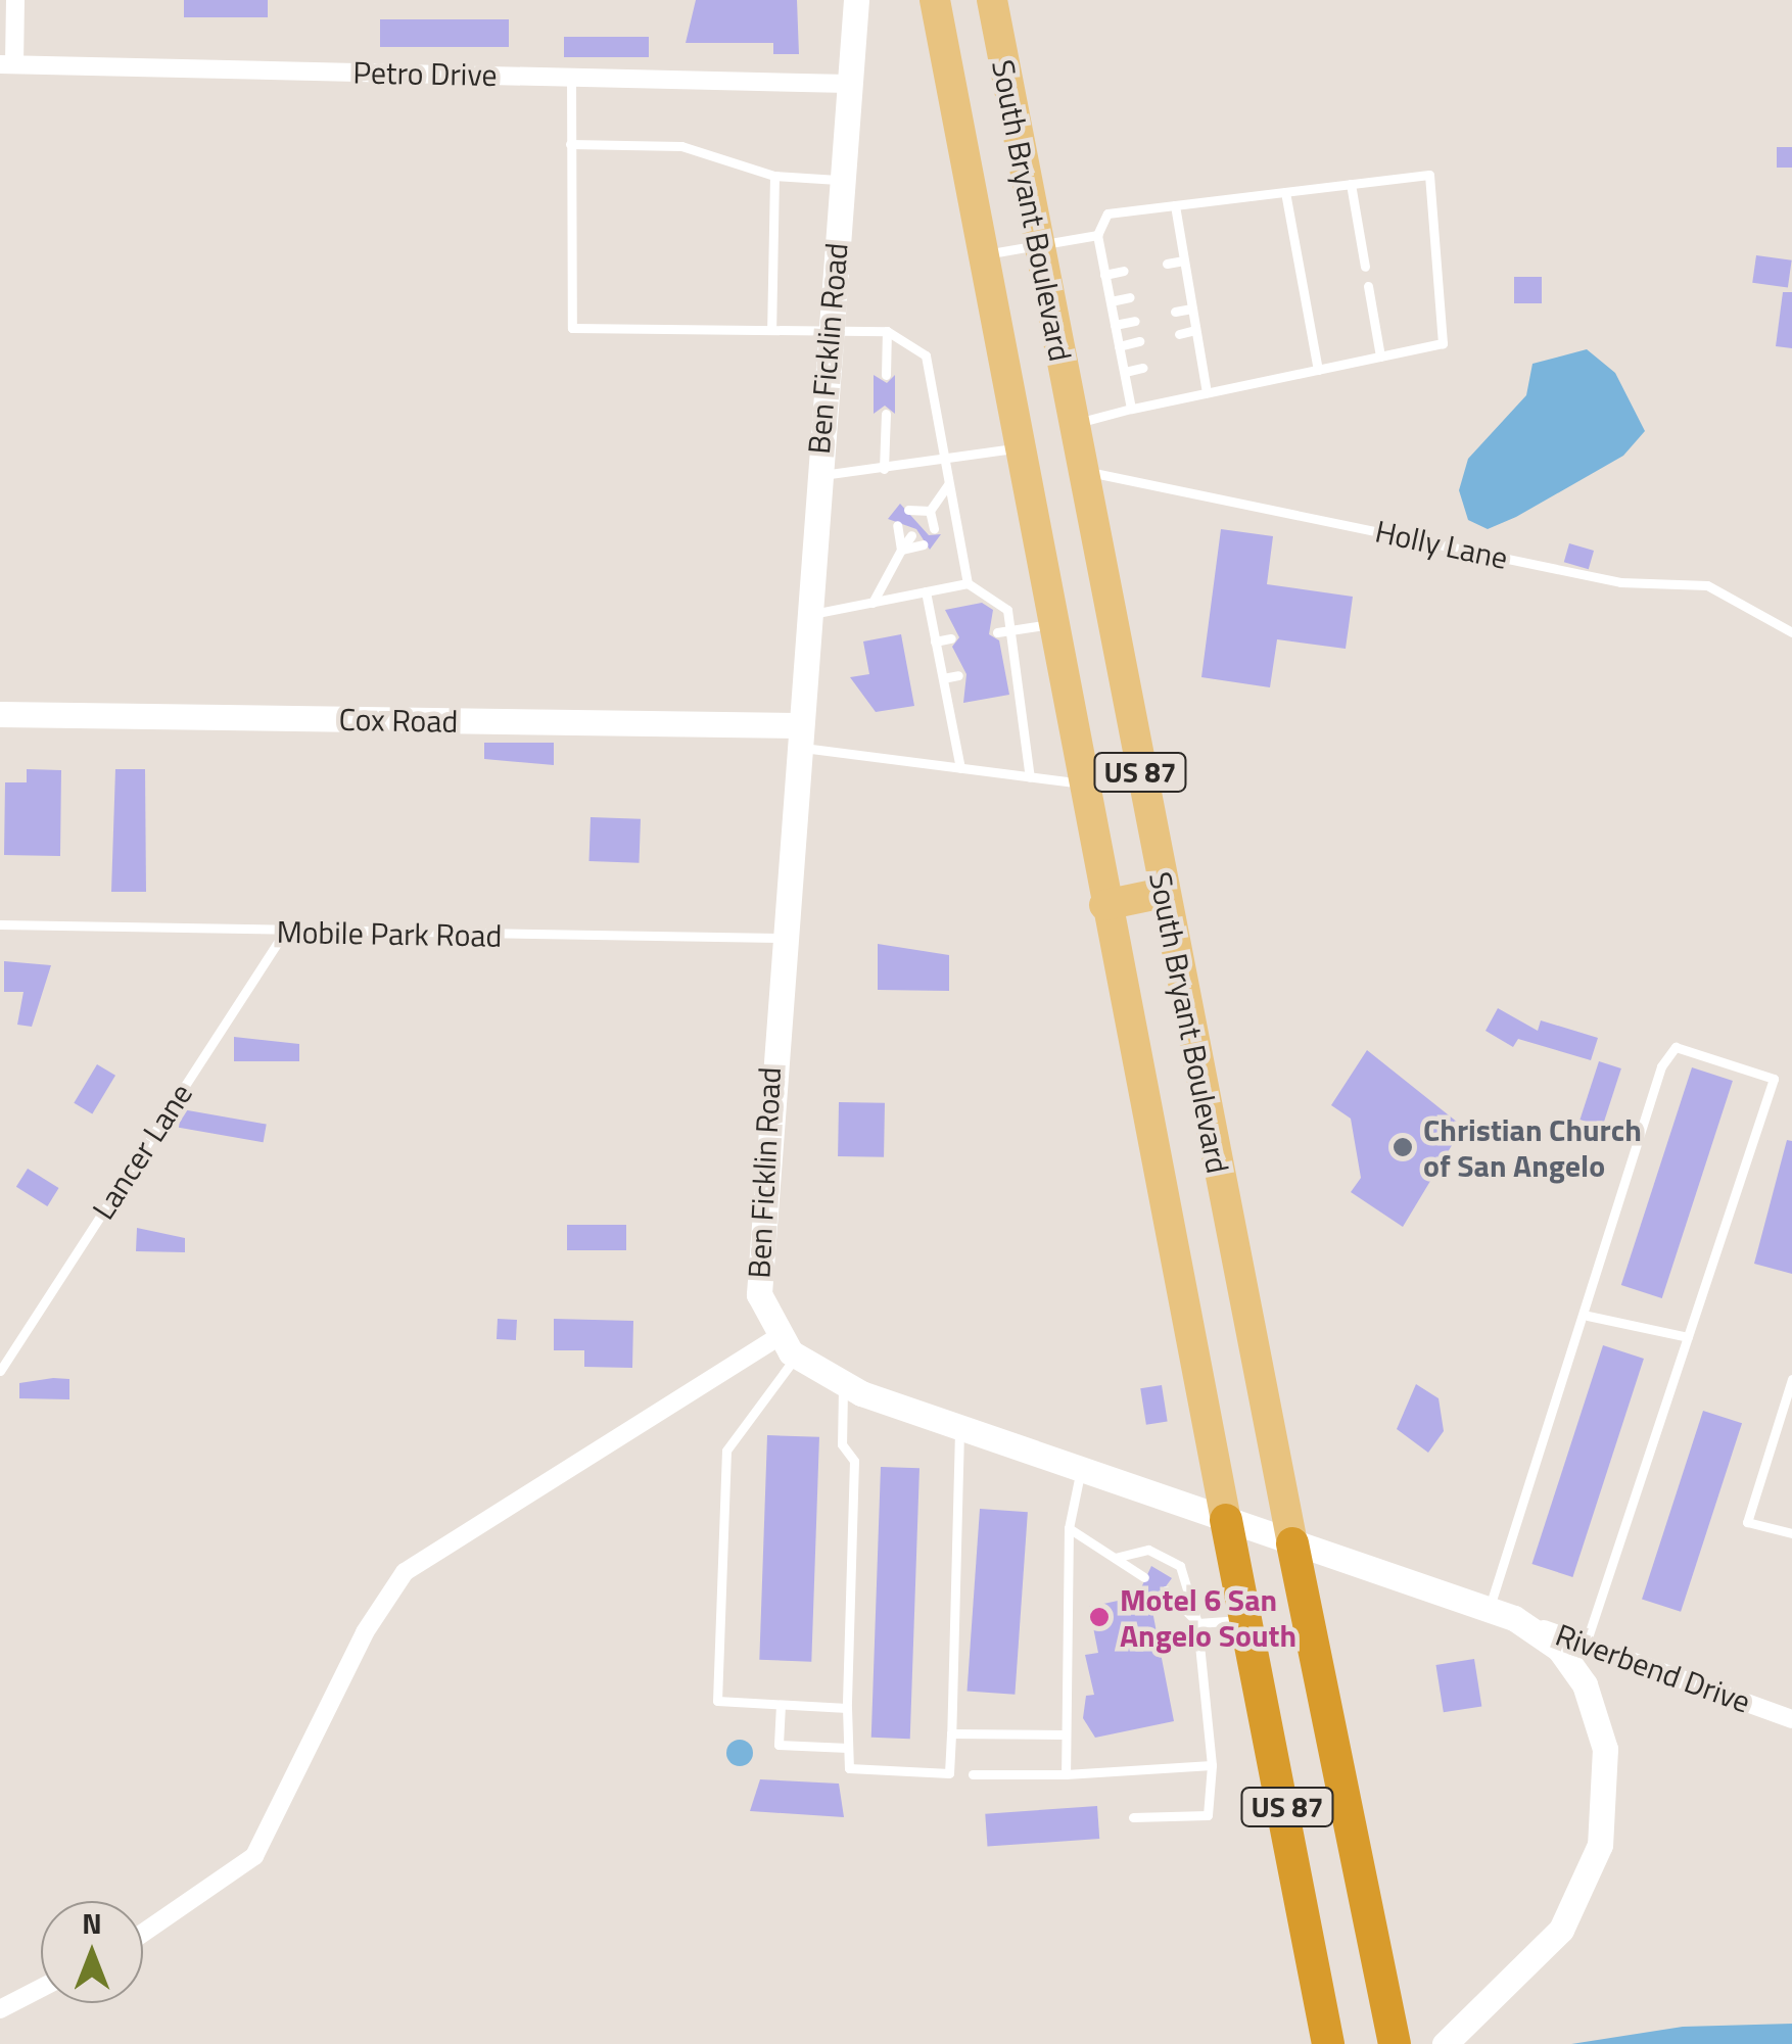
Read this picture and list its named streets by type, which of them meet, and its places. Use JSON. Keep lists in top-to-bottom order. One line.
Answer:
{"streets":{"highway":["South Bryant Boulevard","US 87"],"street":["Petro Drive","Ben Ficklin Road","Cox Road","Riverbend Drive"],"lane":["Holly Lane","Mobile Park Road","Lancer Lane"]},"crossings":[["Petro Drive","Ben Ficklin Road"],["South Bryant Boulevard","Holly Lane"],["Ben Ficklin Road","Cox Road"],["Ben Ficklin Road","Mobile Park Road"],["Mobile Park Road","Lancer Lane"]],"places":["Christian Church of San Angelo","Motel 6 San Angelo South"],"north":"top"}
